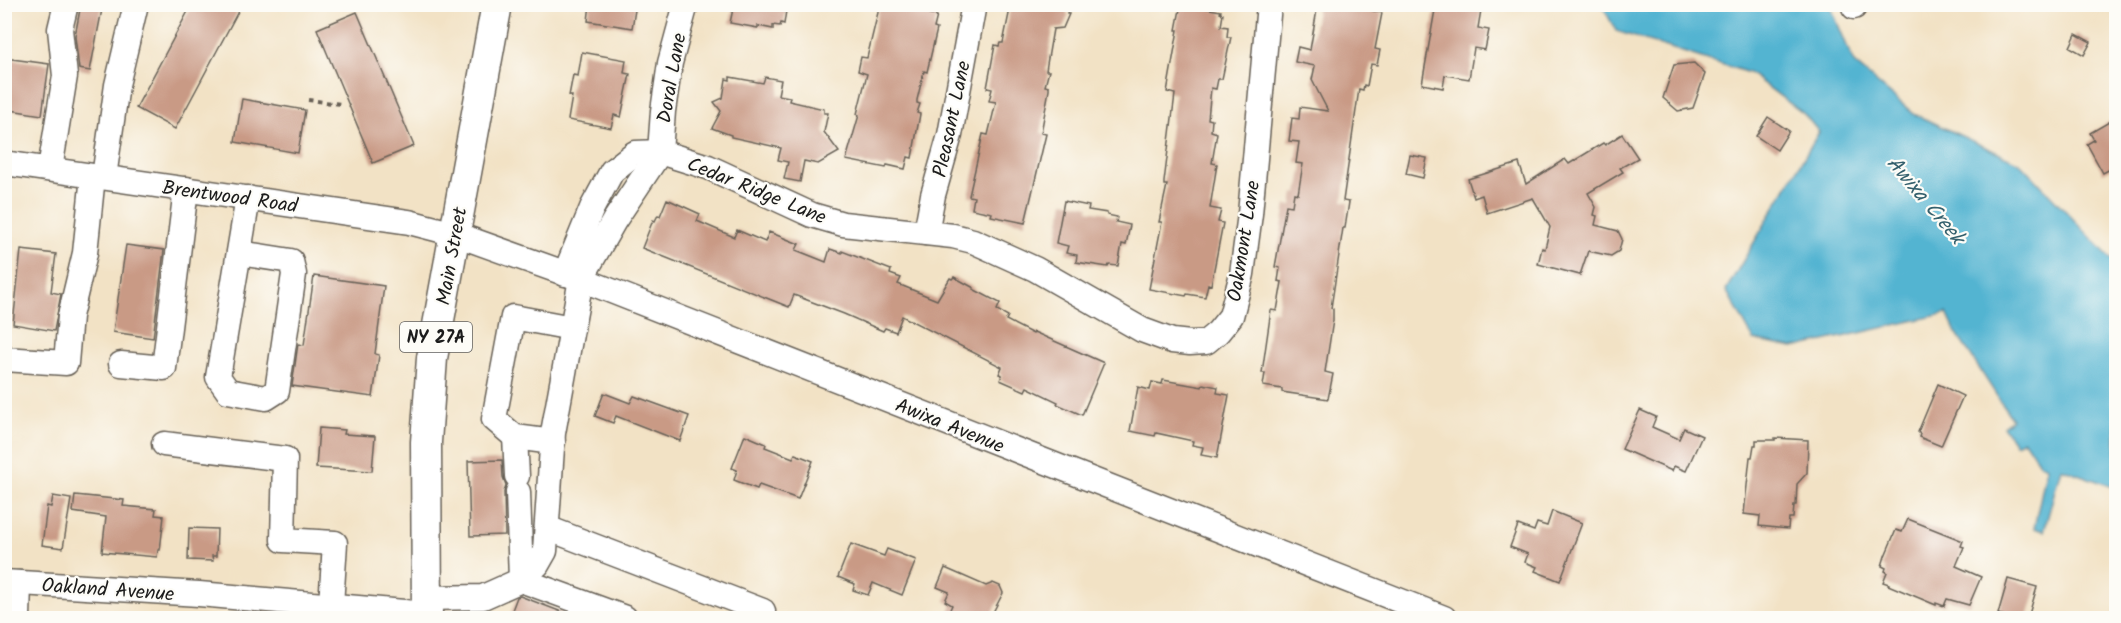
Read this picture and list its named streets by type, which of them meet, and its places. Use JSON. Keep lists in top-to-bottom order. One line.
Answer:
{"streets":{"main road":["Main Street","NY 27A"],"street":["Doral Lane","Pleasant Lane","Cedar Ridge Lane","Brentwood Road","Oakmont Lane","Awixa Avenue","Oakland Avenue"]},"crossings":[["Doral Lane","Cedar Ridge Lane"],["Doral Lane","Awixa Avenue"],["Doral Lane","Oakland Avenue"],["Pleasant Lane","Cedar Ridge Lane"],["Pleasant Lane","Oakmont Lane"],["Cedar Ridge Lane","Oakmont Lane"],["Brentwood Road","Main Street"],["Brentwood Road","Awixa Avenue"],["Main Street","Awixa Avenue"],["Main Street","Oakland Avenue"]],"water":["Awixa Creek"]}
